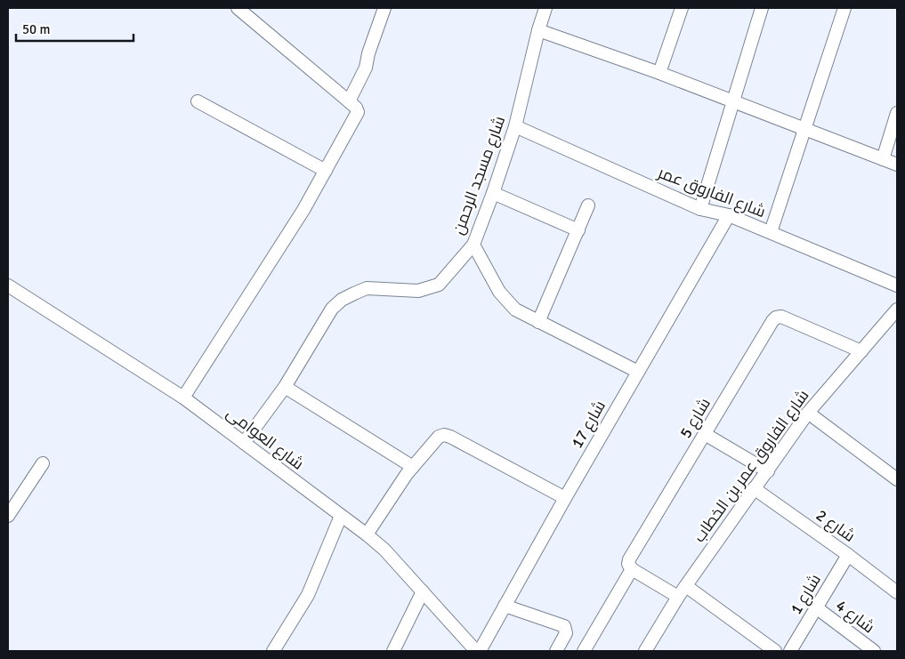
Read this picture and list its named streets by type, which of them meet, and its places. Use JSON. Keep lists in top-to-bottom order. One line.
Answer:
{"streets":{"street":["شارع مسجد الرحمن","شارع الفاروق عمر","شارع 5","شارع 17","شارع العوامى","شارع الفاروق عمر بن الخطاب","شارع 2","شارع 1","شارع 4"]},"crossings":[["شارع مسجد الرحمن","شارع الفاروق عمر"],["شارع مسجد الرحمن","شارع العوامى"],["شارع الفاروق عمر","شارع 17"],["شارع 5","شارع الفاروق عمر بن الخطاب"],["شارع الفاروق عمر بن الخطاب","شارع 2"],["شارع 2","شارع 1"],["شارع 1","شارع 4"]],"scale_bar":"50 m"}
